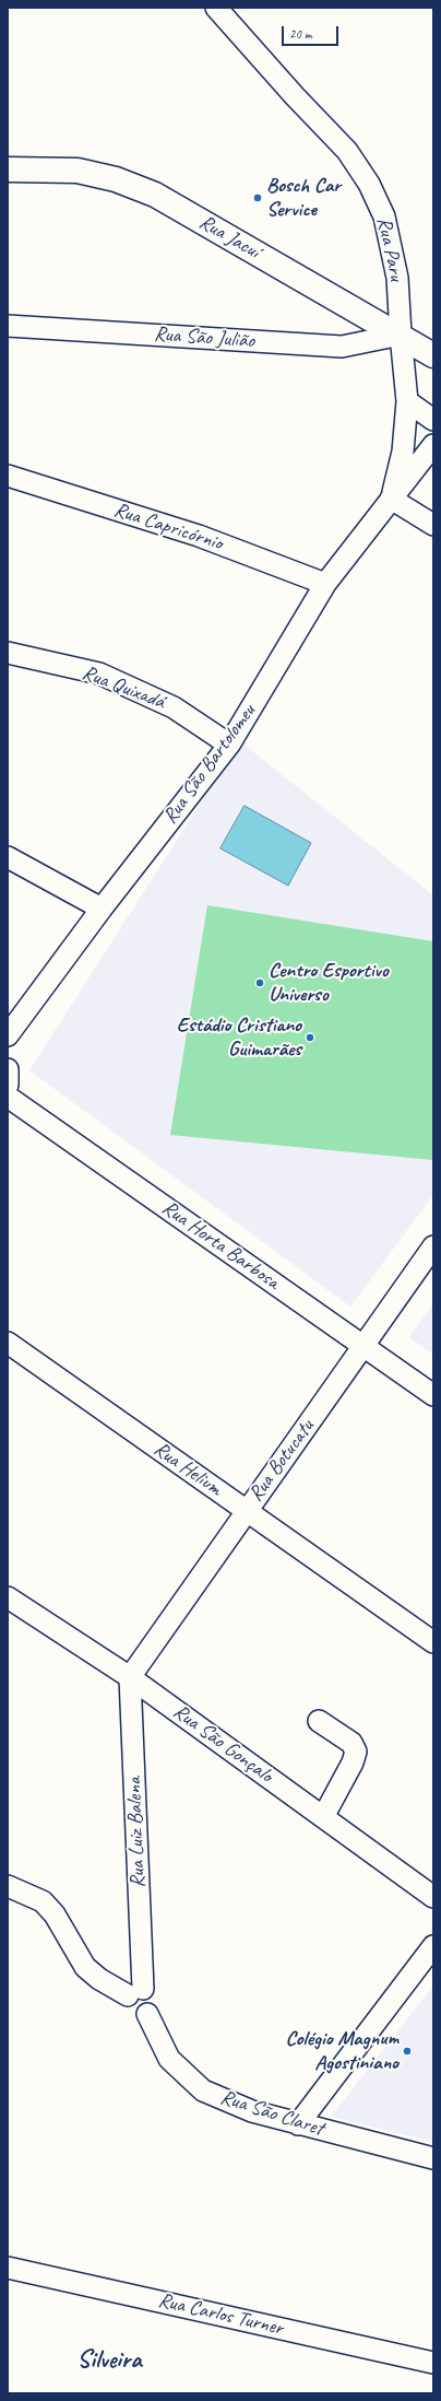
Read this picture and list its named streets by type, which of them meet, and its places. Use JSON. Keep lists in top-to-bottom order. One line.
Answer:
{"streets":{"main road":["Rua Jacuí"],"street":["Rua Paru","Rua São Julião","Rua Capricórnio","Rua Quixadá","Rua São Bartolomeu","Rua Horta Barbosa","Rua Botucatu","Rua Helium","Rua São Gonçalo","Rua Luiz Balena","Rua São Claret","Rua Carlos Turner"]},"crossings":[["Rua Jacuí","Rua Paru"],["Rua Jacuí","Rua São Julião"],["Rua Paru","Rua São Julião"],["Rua Paru","Rua São Bartolomeu"],["Rua Capricórnio","Rua São Bartolomeu"],["Rua Quixadá","Rua São Bartolomeu"],["Rua Horta Barbosa","Rua Botucatu"],["Rua Botucatu","Rua Helium"],["Rua Botucatu","Rua São Gonçalo"],["Rua Botucatu","Rua Luiz Balena"],["Rua São Gonçalo","Rua Luiz Balena"],["Rua Luiz Balena","Rua São Claret"]],"districts":["Silveira"],"places":["Bosch Car Service","Centro Esportivo Universo","Estádio Cristiano Guimarães","Colégio Magnum Agostiniano"],"scale_bar":"20 m"}
